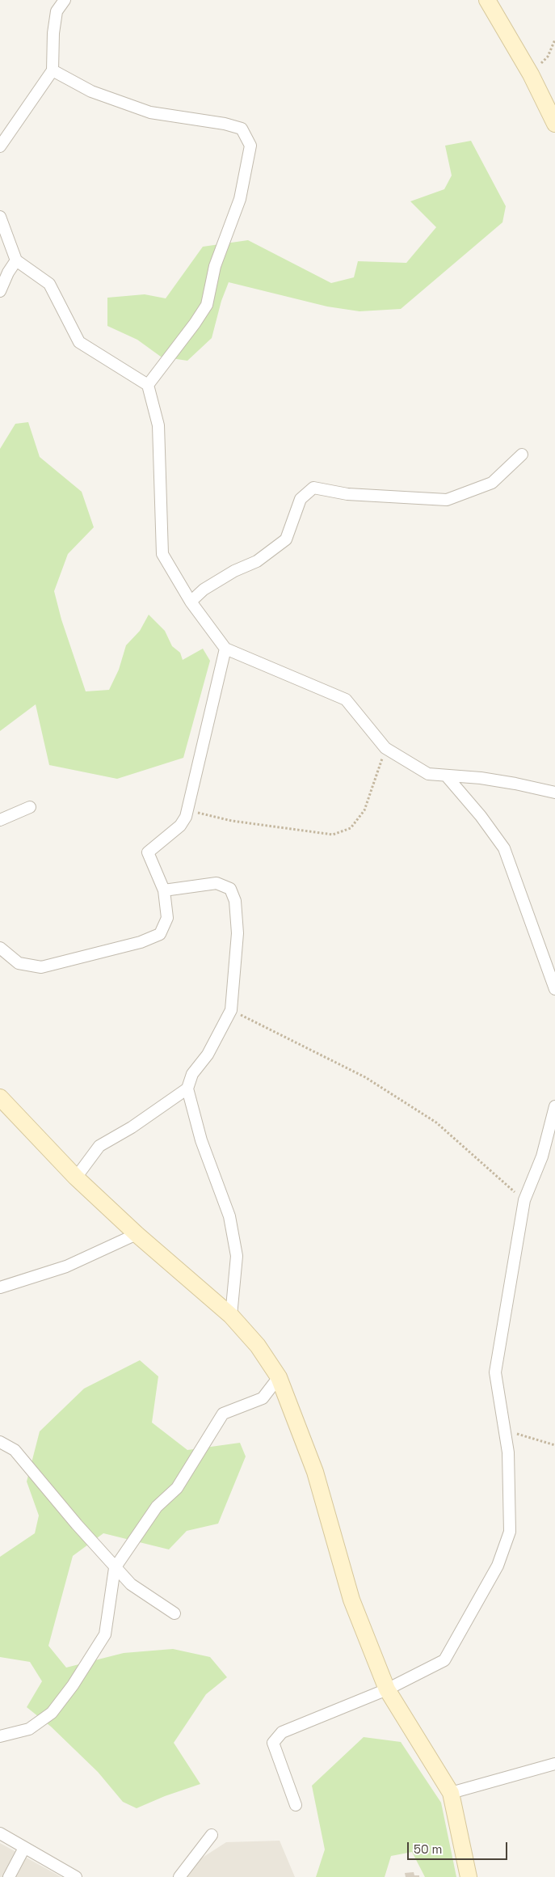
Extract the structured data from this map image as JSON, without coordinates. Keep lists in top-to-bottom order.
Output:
{
  "scale_bar": "50 m"
}
